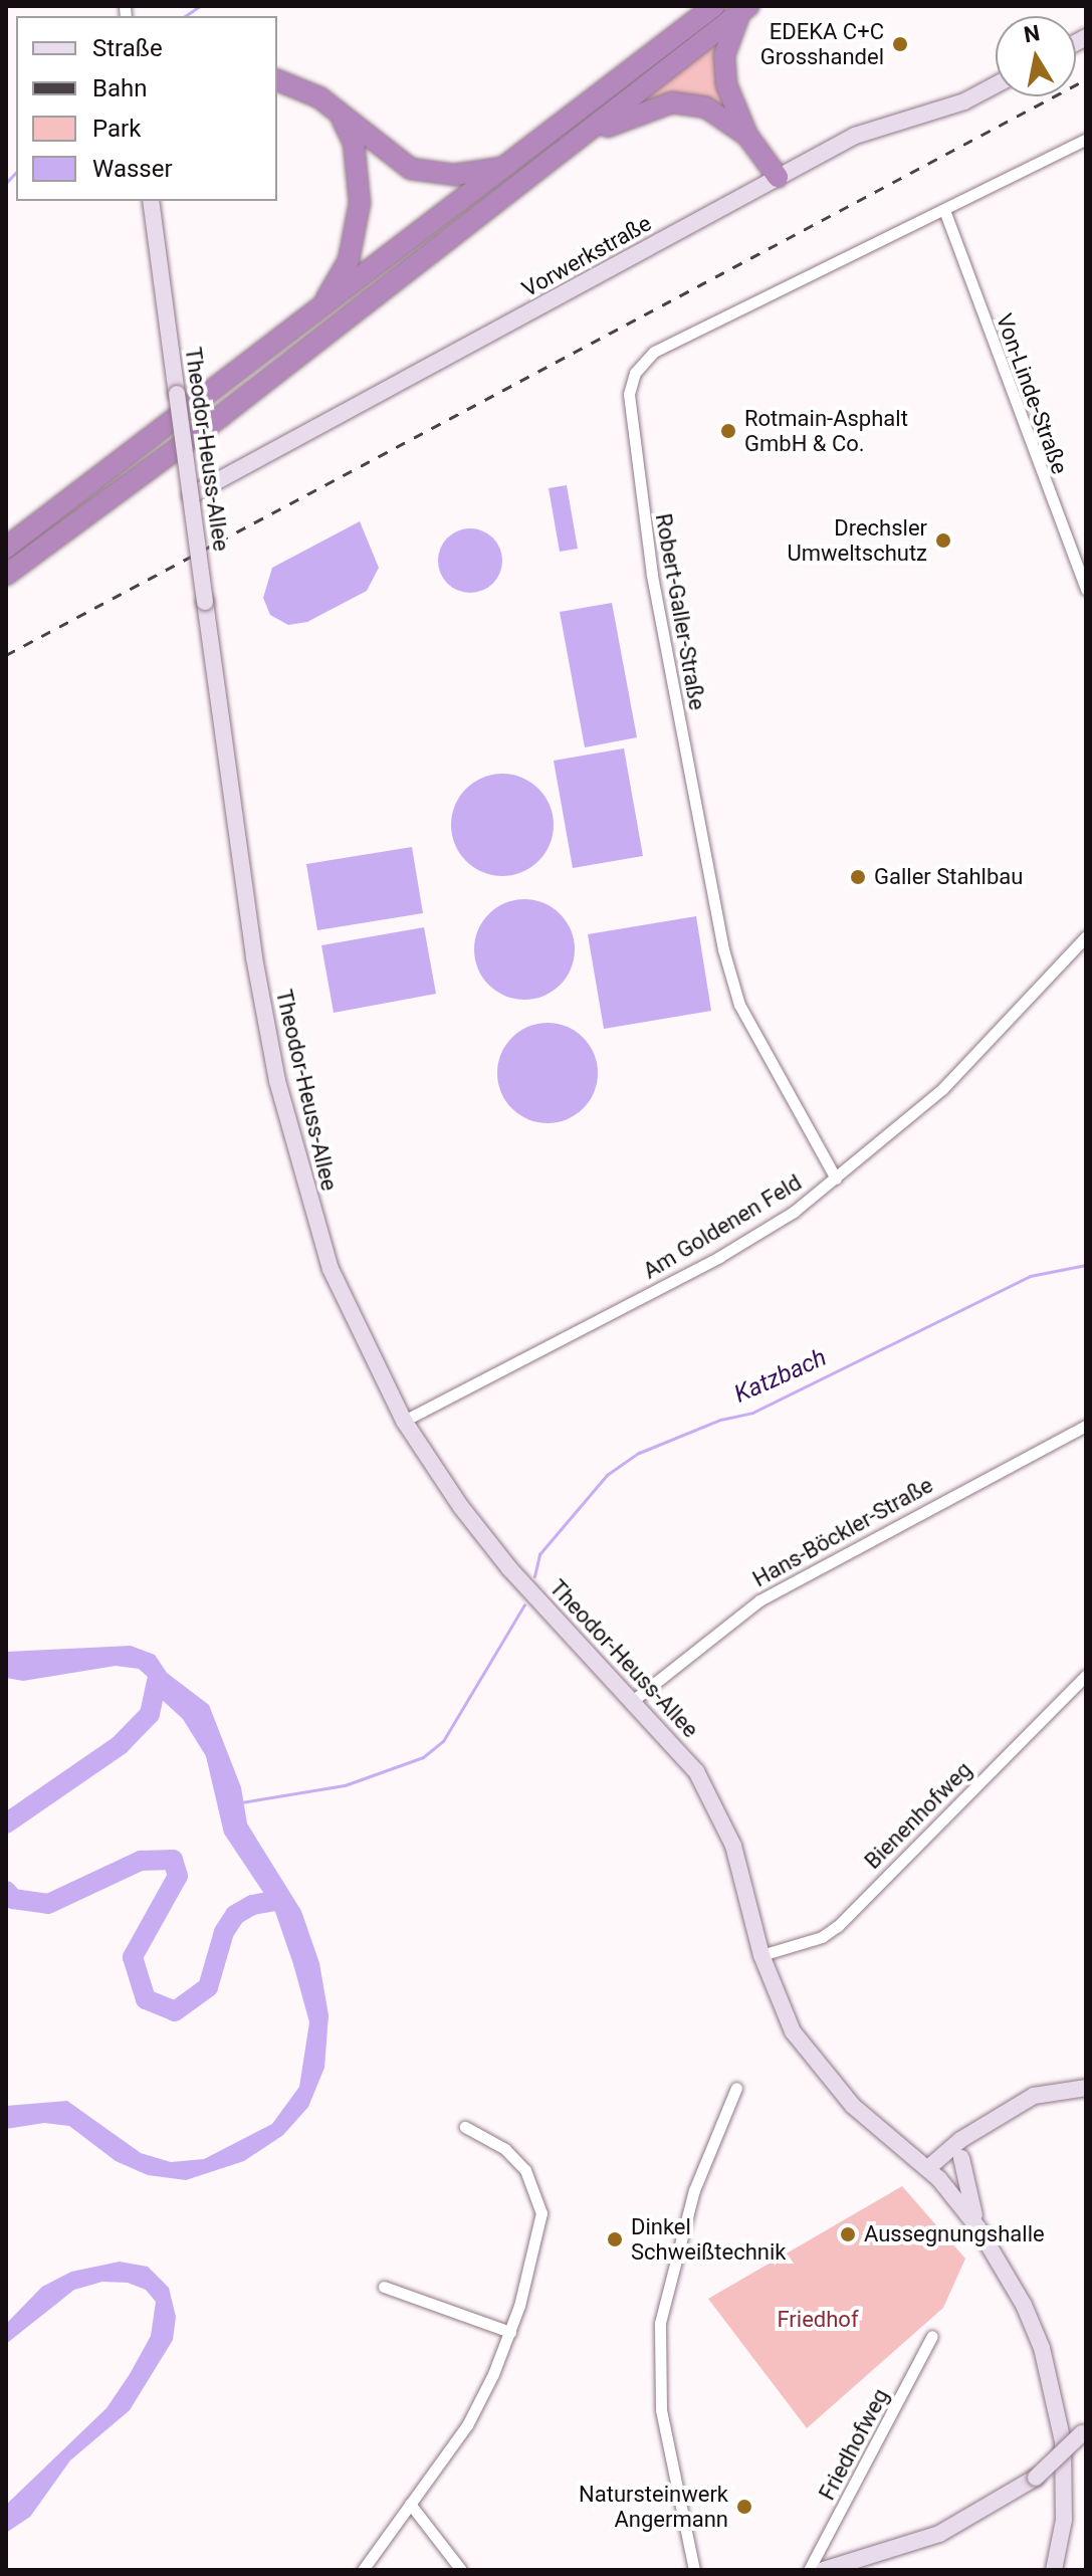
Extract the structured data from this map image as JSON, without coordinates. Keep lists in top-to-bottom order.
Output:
{
  "streets": {
    "main road": ["Vorwerkstraße", "Theodor-Heuss-Allee"],
    "street": [
      "Von-Linde-Straße",
      "Robert-Galler-Straße",
      "Am Goldenen Feld",
      "Hans-Böckler-Straße",
      "Bienenhofweg",
      "Friedhofweg"
    ]
  },
  "crossings": [
    ["Vorwerkstraße", "Theodor-Heuss-Allee"],
    ["Von-Linde-Straße", "Robert-Galler-Straße"],
    ["Theodor-Heuss-Allee", "Am Goldenen Feld"],
    ["Theodor-Heuss-Allee", "Hans-Böckler-Straße"],
    ["Theodor-Heuss-Allee", "Bienenhofweg"],
    ["Robert-Galler-Straße", "Am Goldenen Feld"]
  ],
  "water": ["Katzbach"],
  "parks": ["Friedhof"],
  "places": [
    "EDEKA C+C Grosshandel",
    "Rotmain-Asphalt GmbH & Co.",
    "Drechsler Umweltschutz",
    "Galler Stahlbau",
    "Aussegnungshalle",
    "Dinkel Schweißtechnik",
    "Natursteinwerk Angermann"
  ],
  "legend": [
    "Straße",
    "Bahn",
    "Park",
    "Wasser"
  ],
  "north": "top"
}
